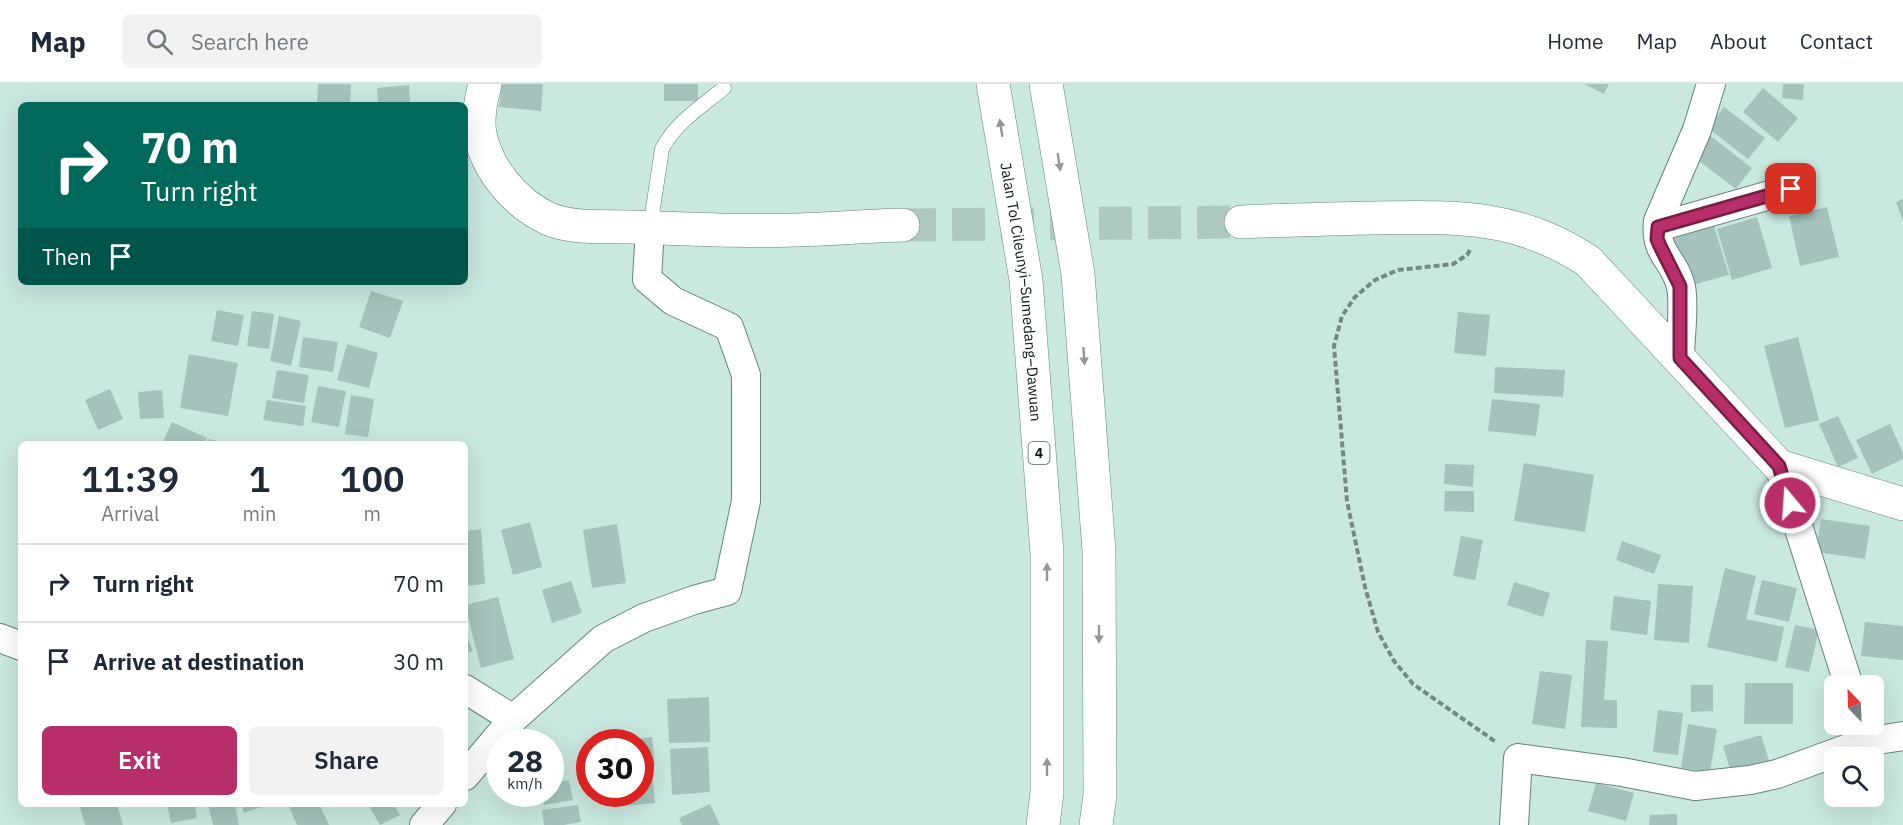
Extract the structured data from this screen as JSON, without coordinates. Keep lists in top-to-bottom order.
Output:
{
  "streets": {
    "main road": ["Jalan Tol Cileunyi–Sumedang–Dawuan", "4"]
  },
  "north": "top left",
  "page": {
    "header": "Map",
    "search": "Search here",
    "nav": [
      "Home",
      "Map",
      "About",
      "Contact"
    ],
    "turn": ["70 m", "Turn right"],
    "then": "Then",
    "eta": [
      "11:39",
      "Arrival",
      "1",
      "min",
      "100",
      "m"
    ],
    "list": [
      {
        "name": "Turn right",
        "value": "70 m"
      },
      {
        "name": "Arrive at destination",
        "value": "30 m"
      }
    ],
    "buttons": ["Exit", "Share"],
    "speed": "28 km/h",
    "limit": "30"
  }
}
